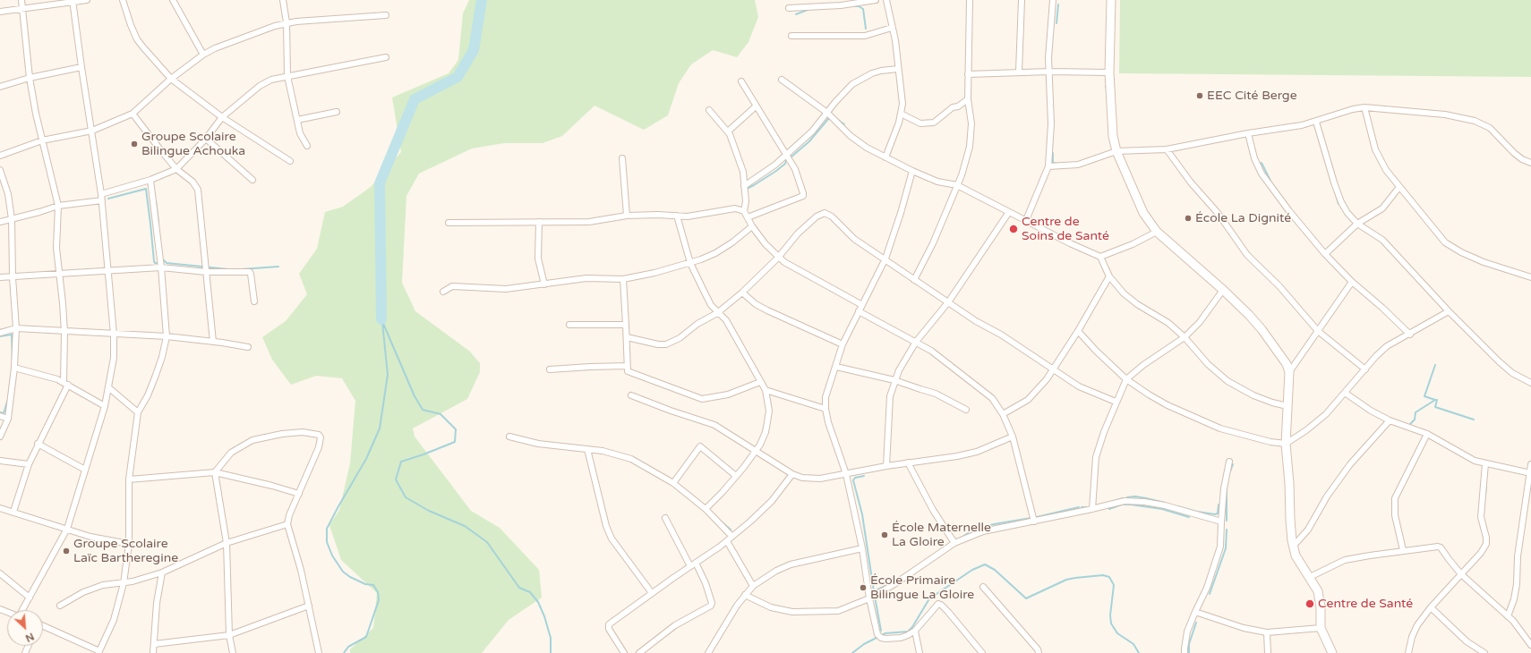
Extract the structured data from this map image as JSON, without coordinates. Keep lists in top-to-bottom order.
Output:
{
  "places": [
    "EEC Cité Berge",
    "Groupe Scolaire Bilingue Achouka",
    "École La Dignité",
    "Centre de Soins de Santé",
    "École Maternelle La Gloire",
    "Groupe Scolaire Laïc Bartheregine",
    "École Primaire Bilingue La Gloire",
    "Centre de Santé"
  ],
  "north": "bottom right"
}
